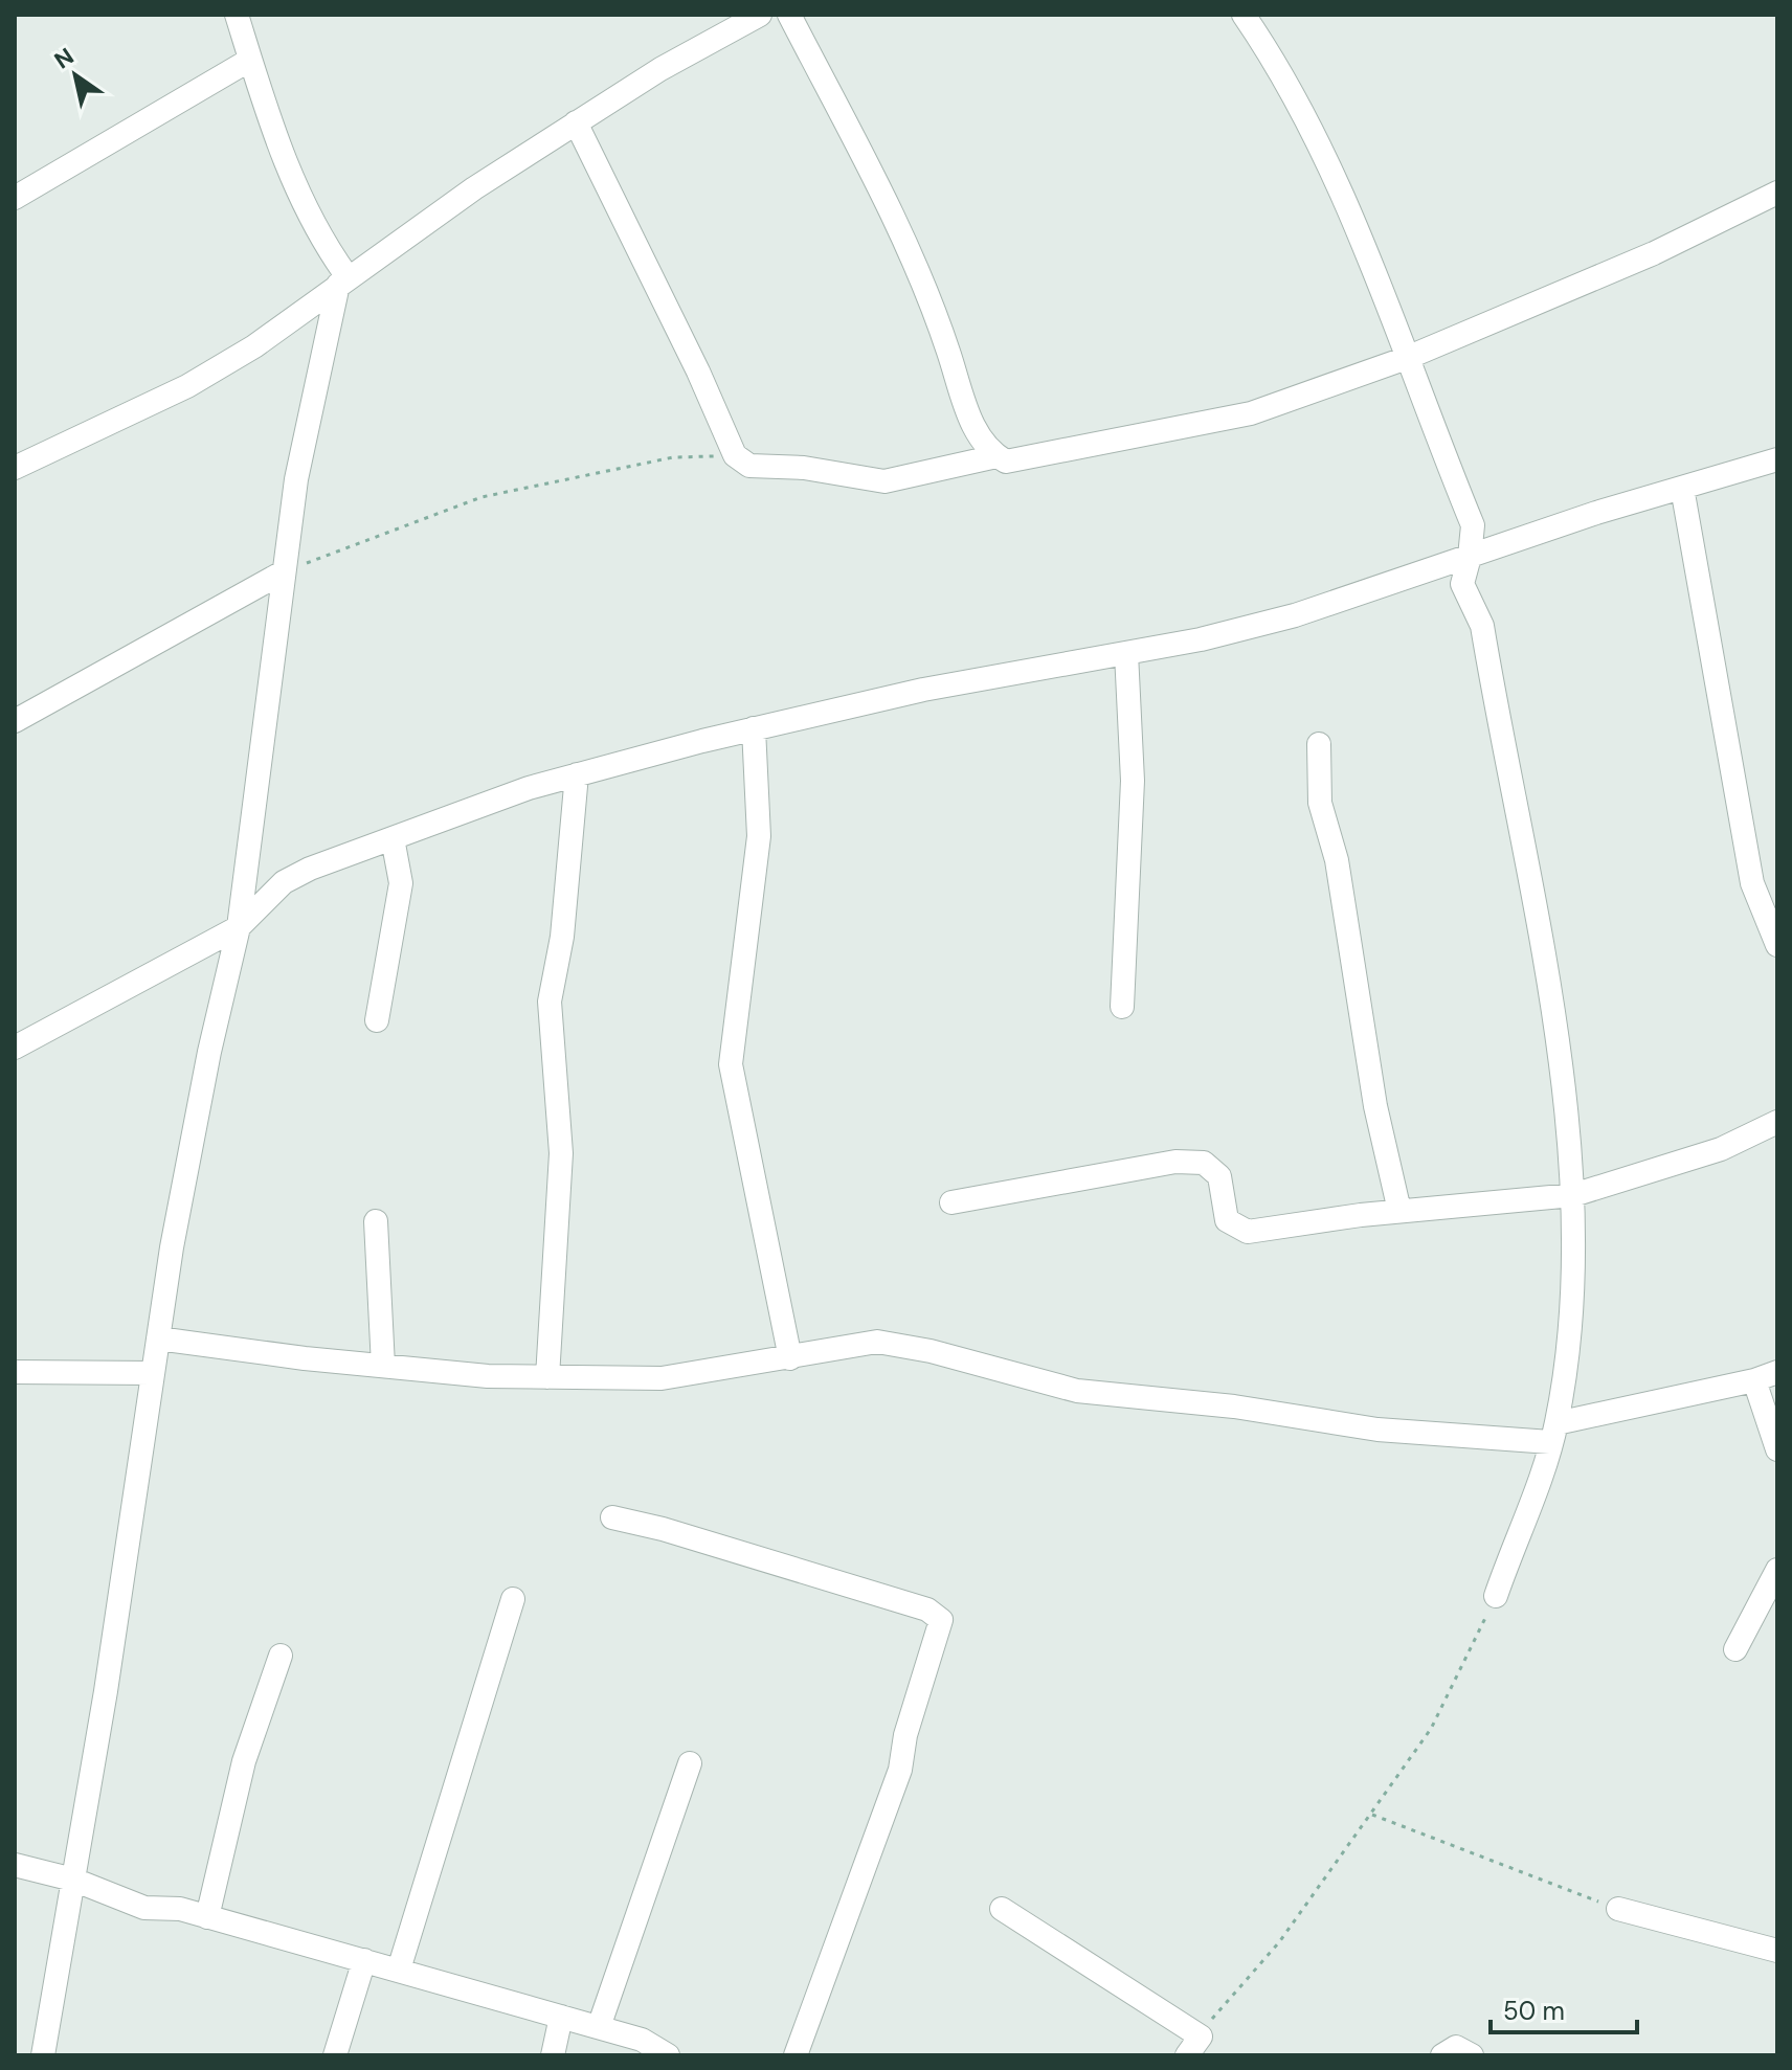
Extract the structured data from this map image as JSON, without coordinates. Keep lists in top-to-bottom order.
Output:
{
  "scale_bar": "50 m",
  "north": "top left"
}
